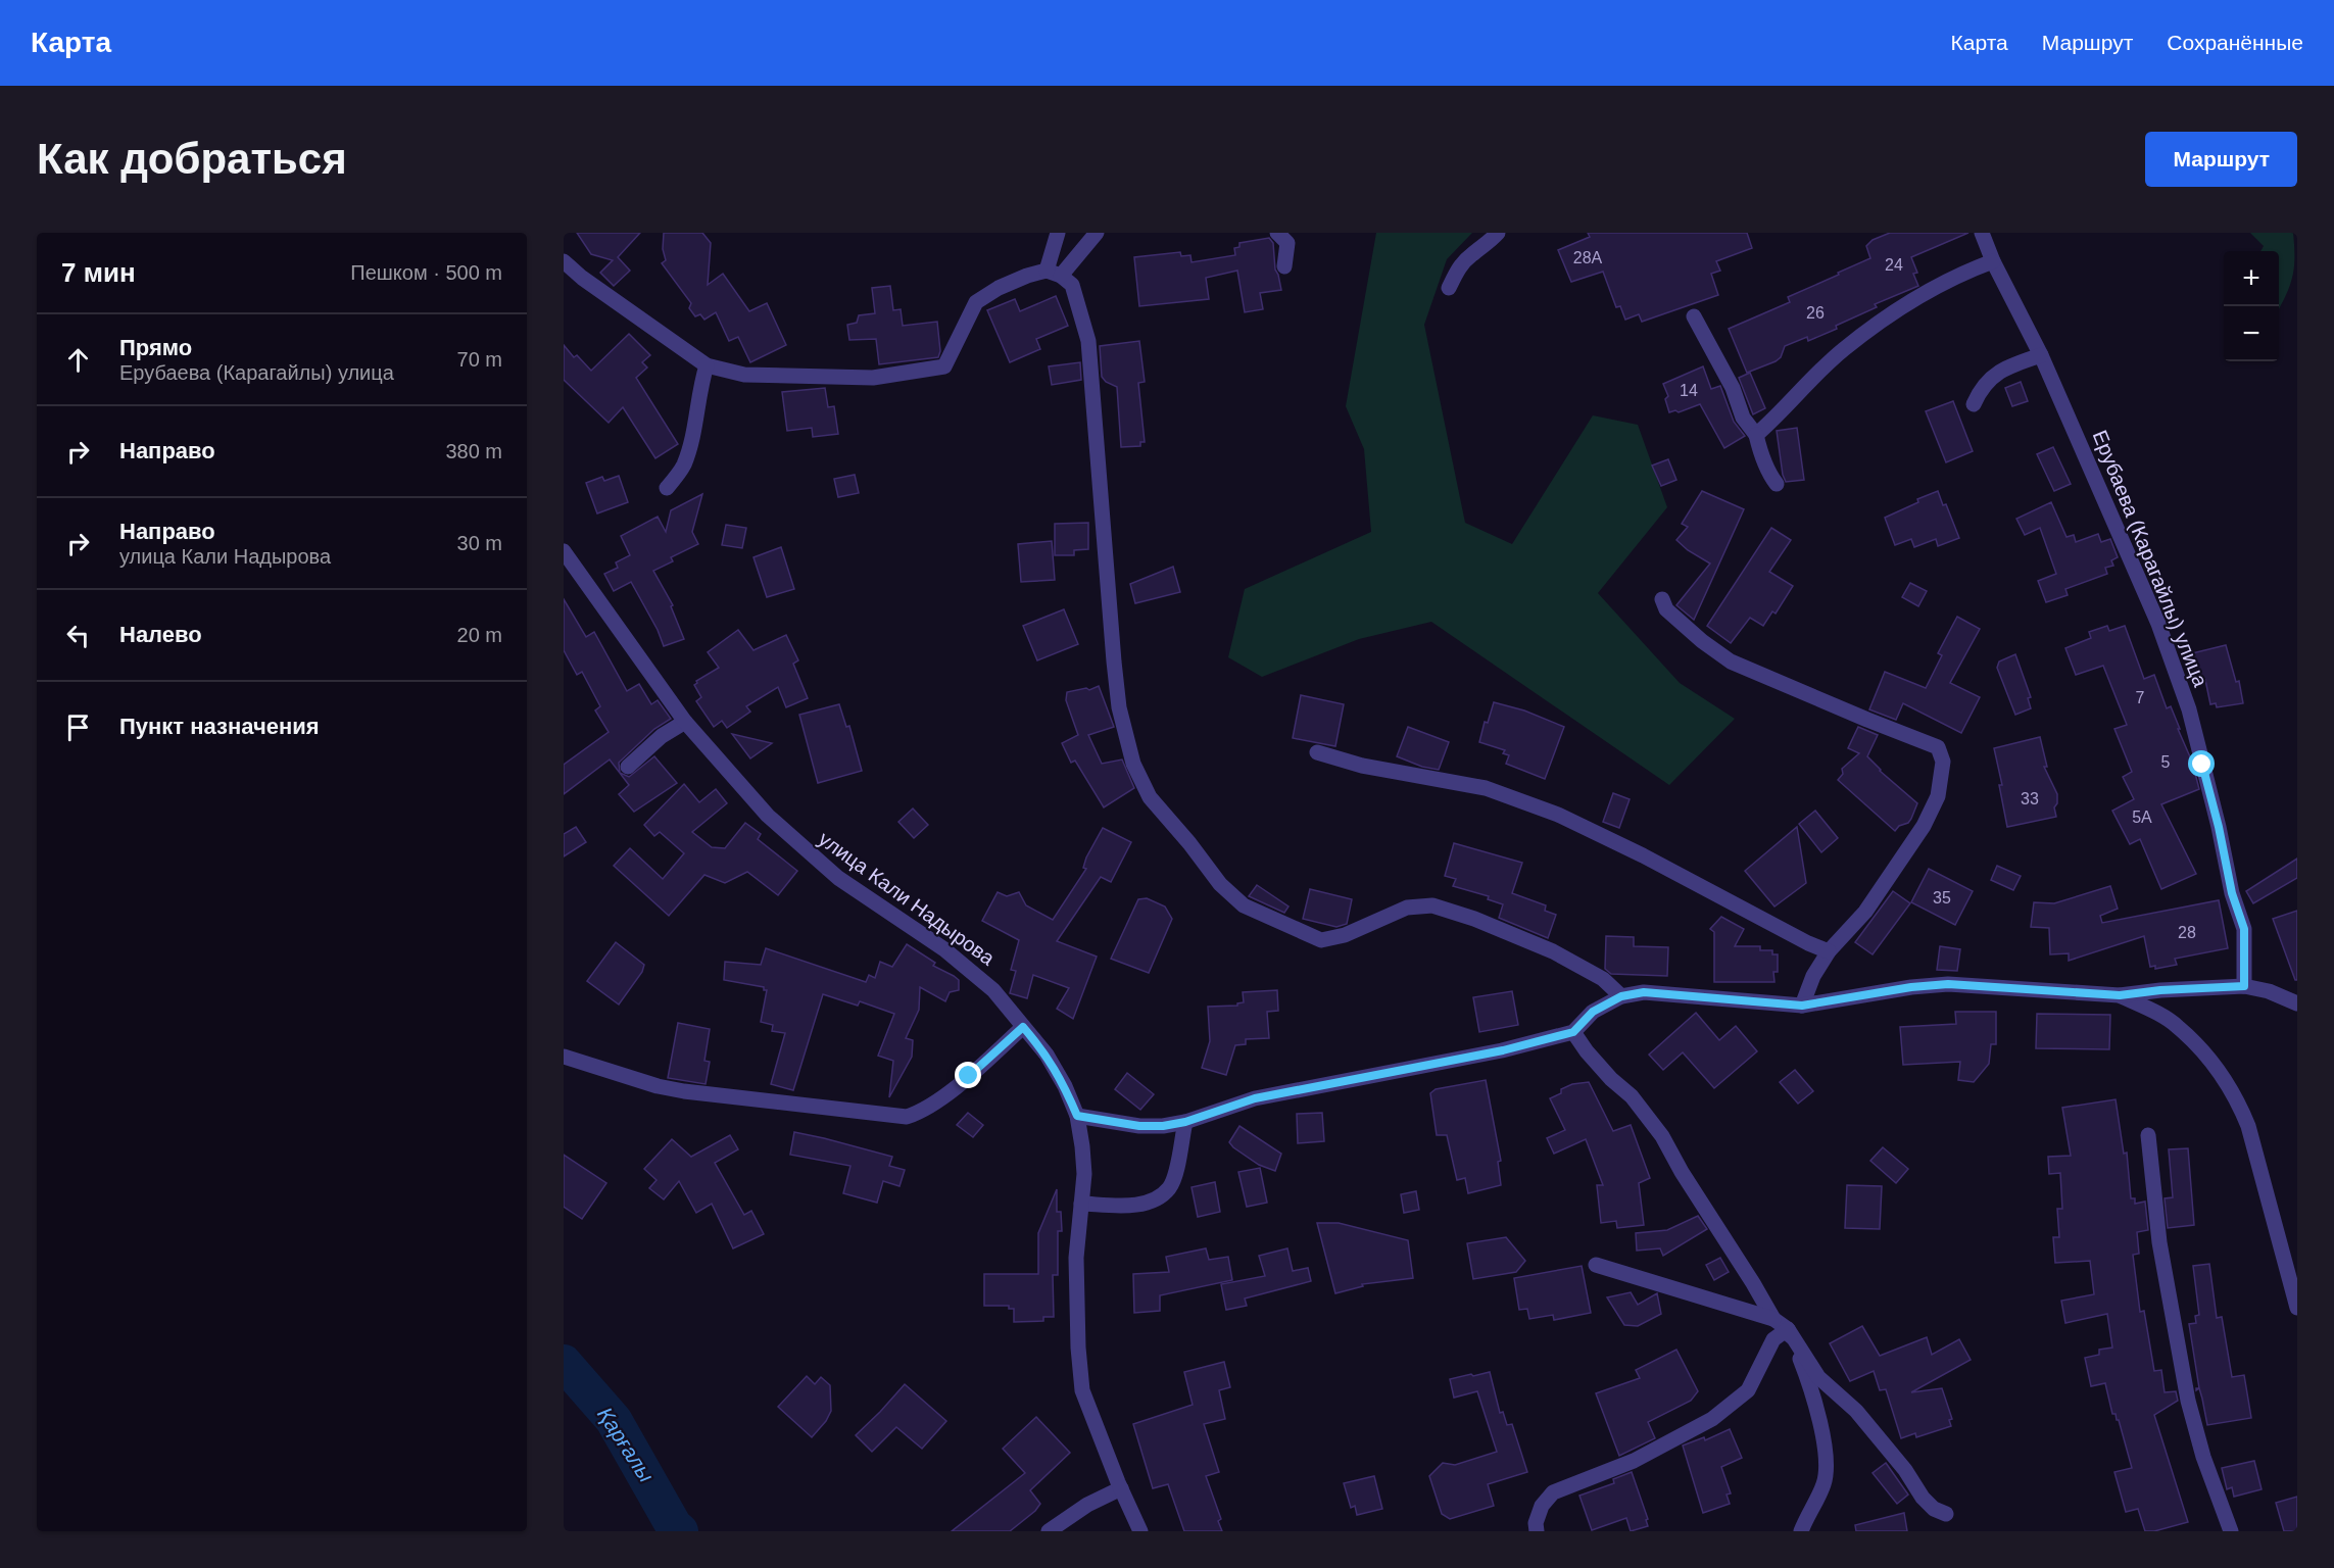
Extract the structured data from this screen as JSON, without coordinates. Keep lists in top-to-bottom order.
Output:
{
  "streets": {
    "street": ["Ерубаева (Карагайлы) улица", "улица Кали Надырова"]
  },
  "water": ["Қарғалы"],
  "house_numbers": [
    "28А",
    "24",
    "26",
    "14",
    "7",
    "5",
    "33",
    "5А",
    "35",
    "28"
  ],
  "page": {
    "header": "Карта",
    "nav": ["Карта", "Маршрут", "Сохранённые"],
    "buttons": "Маршрут",
    "title": "Как добраться",
    "heading": ["7 мин", "Пешком · 500 m"],
    "map_buttons": ["+", "−"],
    "list": [
      ["Прямо", "Ерубаева (Карагайлы) улица", "70 m"],
      ["Направо", "380 m"],
      ["Направо", "улица Кали Надырова", "30 m"],
      ["Налево", "20 m"],
      "Пункт назначения"
    ]
  }
}
